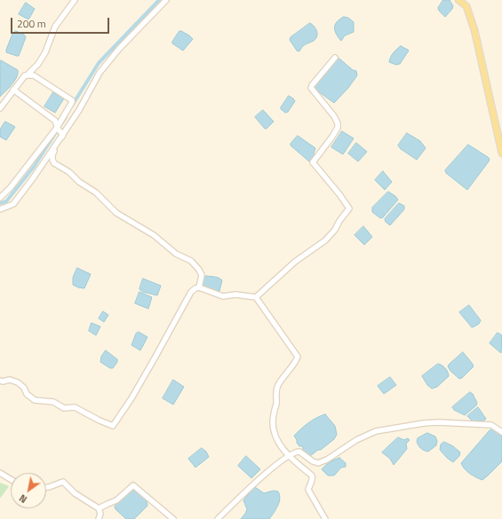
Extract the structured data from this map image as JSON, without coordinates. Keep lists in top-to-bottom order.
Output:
{
  "scale_bar": "200 m",
  "north": "bottom left"
}
